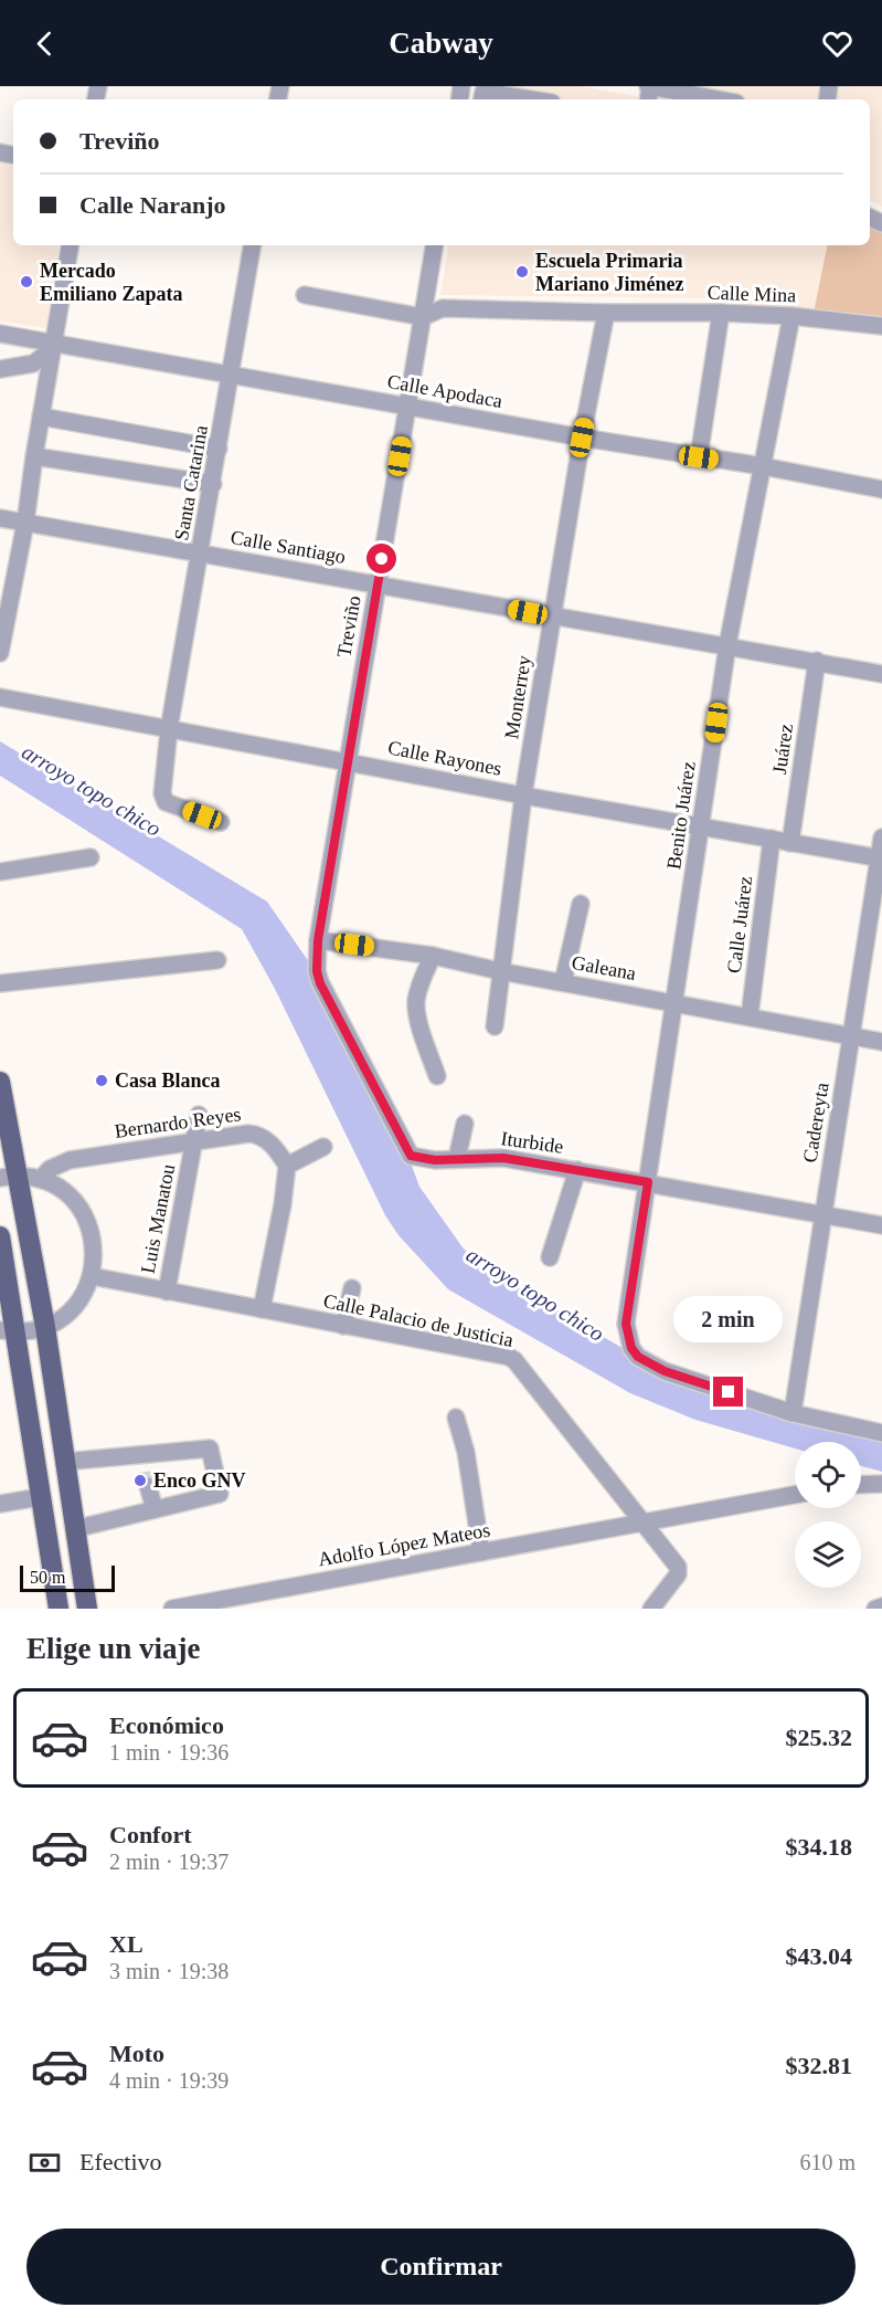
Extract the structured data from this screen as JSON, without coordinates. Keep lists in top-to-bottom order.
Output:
{
  "streets": {
    "street": [
      "Calle Mina",
      "Calle Apodaca",
      "Santa Catarina",
      "Calle Santiago",
      "Treviño",
      "Monterrey",
      "Juárez",
      "Calle Rayones",
      "Benito Juárez",
      "Calle Juárez",
      "Galeana",
      "Bernardo Reyes",
      "Cadereyta",
      "Iturbide",
      "Luis Manatou",
      "Calle Palacio de Justicia",
      "Adolfo López Mateos"
    ]
  },
  "crossings": [
    ["Calle Mina", "Treviño"],
    ["Calle Mina", "Monterrey"],
    ["Calle Mina", "Benito Juárez"],
    ["Calle Apodaca", "Santa Catarina"],
    ["Calle Apodaca", "Treviño"],
    ["Calle Apodaca", "Monterrey"],
    ["Calle Apodaca", "Benito Juárez"],
    ["Santa Catarina", "Calle Santiago"],
    ["Santa Catarina", "Calle Rayones"],
    ["Calle Santiago", "Treviño"],
    ["Calle Santiago", "Monterrey"],
    ["Calle Santiago", "Juárez"],
    ["Calle Santiago", "Benito Juárez"],
    ["Treviño", "Calle Rayones"],
    ["Treviño", "Galeana"],
    ["Treviño", "Iturbide"],
    ["Monterrey", "Calle Rayones"],
    ["Monterrey", "Galeana"],
    ["Juárez", "Calle Rayones"],
    ["Calle Rayones", "Benito Juárez"],
    ["Calle Rayones", "Calle Juárez"],
    ["Calle Rayones", "Cadereyta"],
    ["Benito Juárez", "Galeana"],
    ["Benito Juárez", "Cadereyta"],
    ["Benito Juárez", "Iturbide"],
    ["Calle Juárez", "Galeana"],
    ["Galeana", "Cadereyta"],
    ["Galeana", "Iturbide"],
    ["Bernardo Reyes", "Luis Manatou"],
    ["Cadereyta", "Iturbide"],
    ["Luis Manatou", "Calle Palacio de Justicia"],
    ["Calle Palacio de Justicia", "Adolfo López Mateos"]
  ],
  "water": ["arroyo topo chico"],
  "places": [
    "Escuela Primaria Mariano Jiménez",
    "Mercado Emiliano Zapata",
    "Casa Blanca",
    "Enco GNV"
  ],
  "scale_bar": "50 m",
  "page": {
    "header": "Cabway",
    "banner": ["Treviño", "Calle Naranjo"],
    "bubble": "2 min",
    "scale": "50 m",
    "heading": "Elige un viaje",
    "list": [
      {
        "name": "Económico",
        "note": "1 min · 19:36",
        "value": "$25.32"
      },
      {
        "name": "Confort",
        "note": "2 min · 19:37",
        "value": "$34.18"
      },
      {
        "name": "XL",
        "note": "3 min · 19:38",
        "value": "$43.04"
      },
      {
        "name": "Moto",
        "note": "4 min · 19:39",
        "value": "$32.81"
      }
    ],
    "pay": ["Efectivo", "610 m"],
    "buttons": "Confirmar"
  }
}
